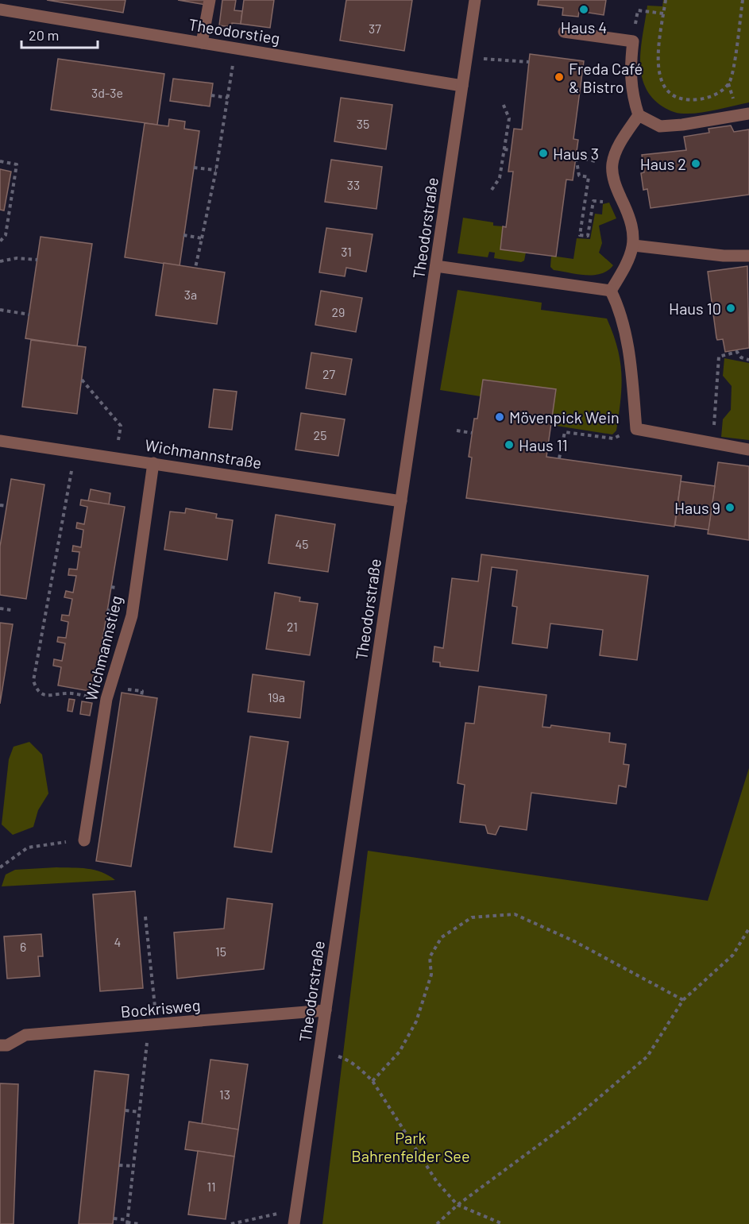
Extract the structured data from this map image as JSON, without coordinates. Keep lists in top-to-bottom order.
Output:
{
  "streets": {
    "street": [
      "Theodorstieg",
      "Theodorstraße",
      "Wichmannstraße",
      "Wichmannstieg",
      "Bockrisweg"
    ]
  },
  "crossings": [
    ["Theodorstieg", "Theodorstraße"],
    ["Theodorstraße", "Wichmannstraße"],
    ["Theodorstraße", "Bockrisweg"],
    ["Wichmannstraße", "Wichmannstieg"]
  ],
  "parks": ["Park Bahrenfelder See"],
  "places": [
    "Haus 4",
    "Freda Café & Bistro",
    "Haus 3",
    "Haus 2",
    "Haus 10",
    "Mövenpick Wein",
    "Haus 11",
    "Haus 9"
  ],
  "house_numbers": [
    "37",
    "3d-3e",
    "35",
    "33",
    "31",
    "3a",
    "29",
    "27",
    "25",
    "45",
    "21",
    "19a",
    "4",
    "6",
    "15",
    "13",
    "11"
  ],
  "scale_bar": "20 m"
}
